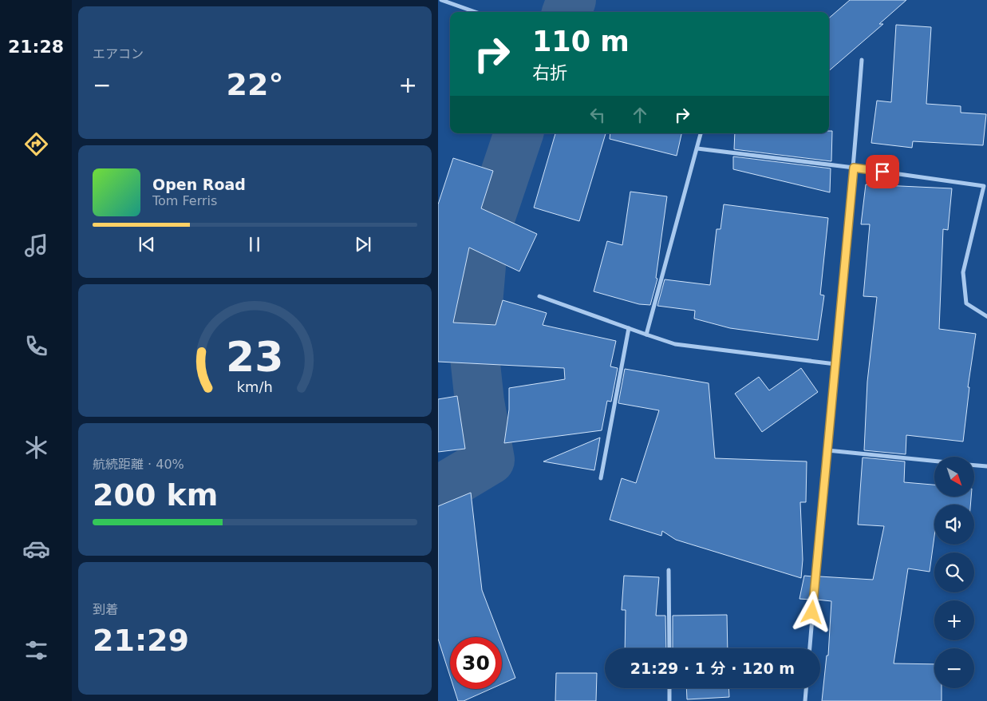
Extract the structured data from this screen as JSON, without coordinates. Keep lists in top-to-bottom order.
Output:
{
  "north": "bottom right",
  "page": {
    "tabs": "21:28",
    "tile": [
      "エアコン",
      ["航続距離 · 40%", "200 km"],
      ["到着", "21:29"]
    ],
    "turn": ["110 m", "右折"],
    "heat": ["−", "22°", "+"],
    "song": ["Open Road", "Tom Ferris"],
    "map_buttons": ["+", "−"],
    "limit": "30",
    "trip": "21:29 · 1 分 · 120 m",
    "gauge": ["23", "km/h"]
  }
}
